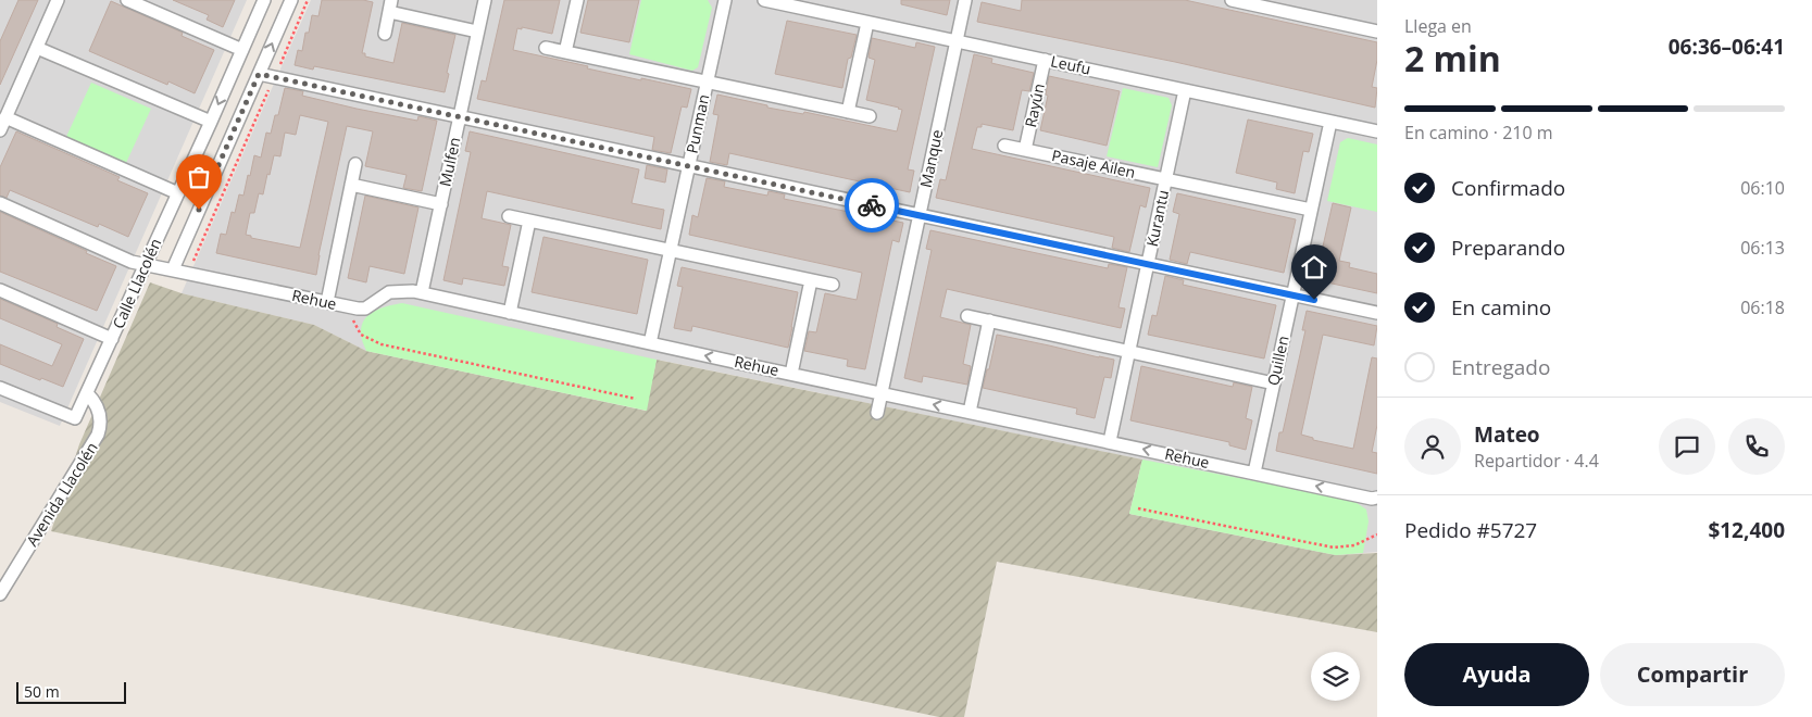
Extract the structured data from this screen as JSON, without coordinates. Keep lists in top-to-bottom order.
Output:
{
  "streets": {
    "street": [
      "Leufu",
      "Rayún",
      "Punman",
      "Manque",
      "Mulfen",
      "Pasaje Ailen",
      "Kurantu",
      "Calle Llacolén",
      "Rehue",
      "Quillen",
      "Avenida Llacolén"
    ]
  },
  "crossings": [
    ["Leufu", "Rayún"],
    ["Leufu", "Manque"],
    ["Leufu", "Kurantu"],
    ["Leufu", "Quillen"],
    ["Rayún", "Pasaje Ailen"],
    ["Punman", "Rehue"],
    ["Manque", "Rehue"],
    ["Mulfen", "Rehue"],
    ["Pasaje Ailen", "Kurantu"],
    ["Pasaje Ailen", "Quillen"],
    ["Kurantu", "Rehue"],
    ["Calle Llacolén", "Rehue"],
    ["Calle Llacolén", "Avenida Llacolén"],
    ["Rehue", "Quillen"]
  ],
  "scale_bar": "50 m",
  "page": {
    "heading": ["2 min", "Llega en", "06:36–06:41"],
    "panel": [
      "Mateo",
      "Repartidor · 4.4",
      "Pedido #5727",
      "$12,400"
    ],
    "bar": "En camino · 210 m",
    "list": [
      ["Confirmado", "06:10"],
      ["Preparando", "06:13"],
      ["En camino", "06:18"],
      "Entregado"
    ],
    "buttons": ["Ayuda", "Compartir"],
    "scale": "50 m"
  }
}
